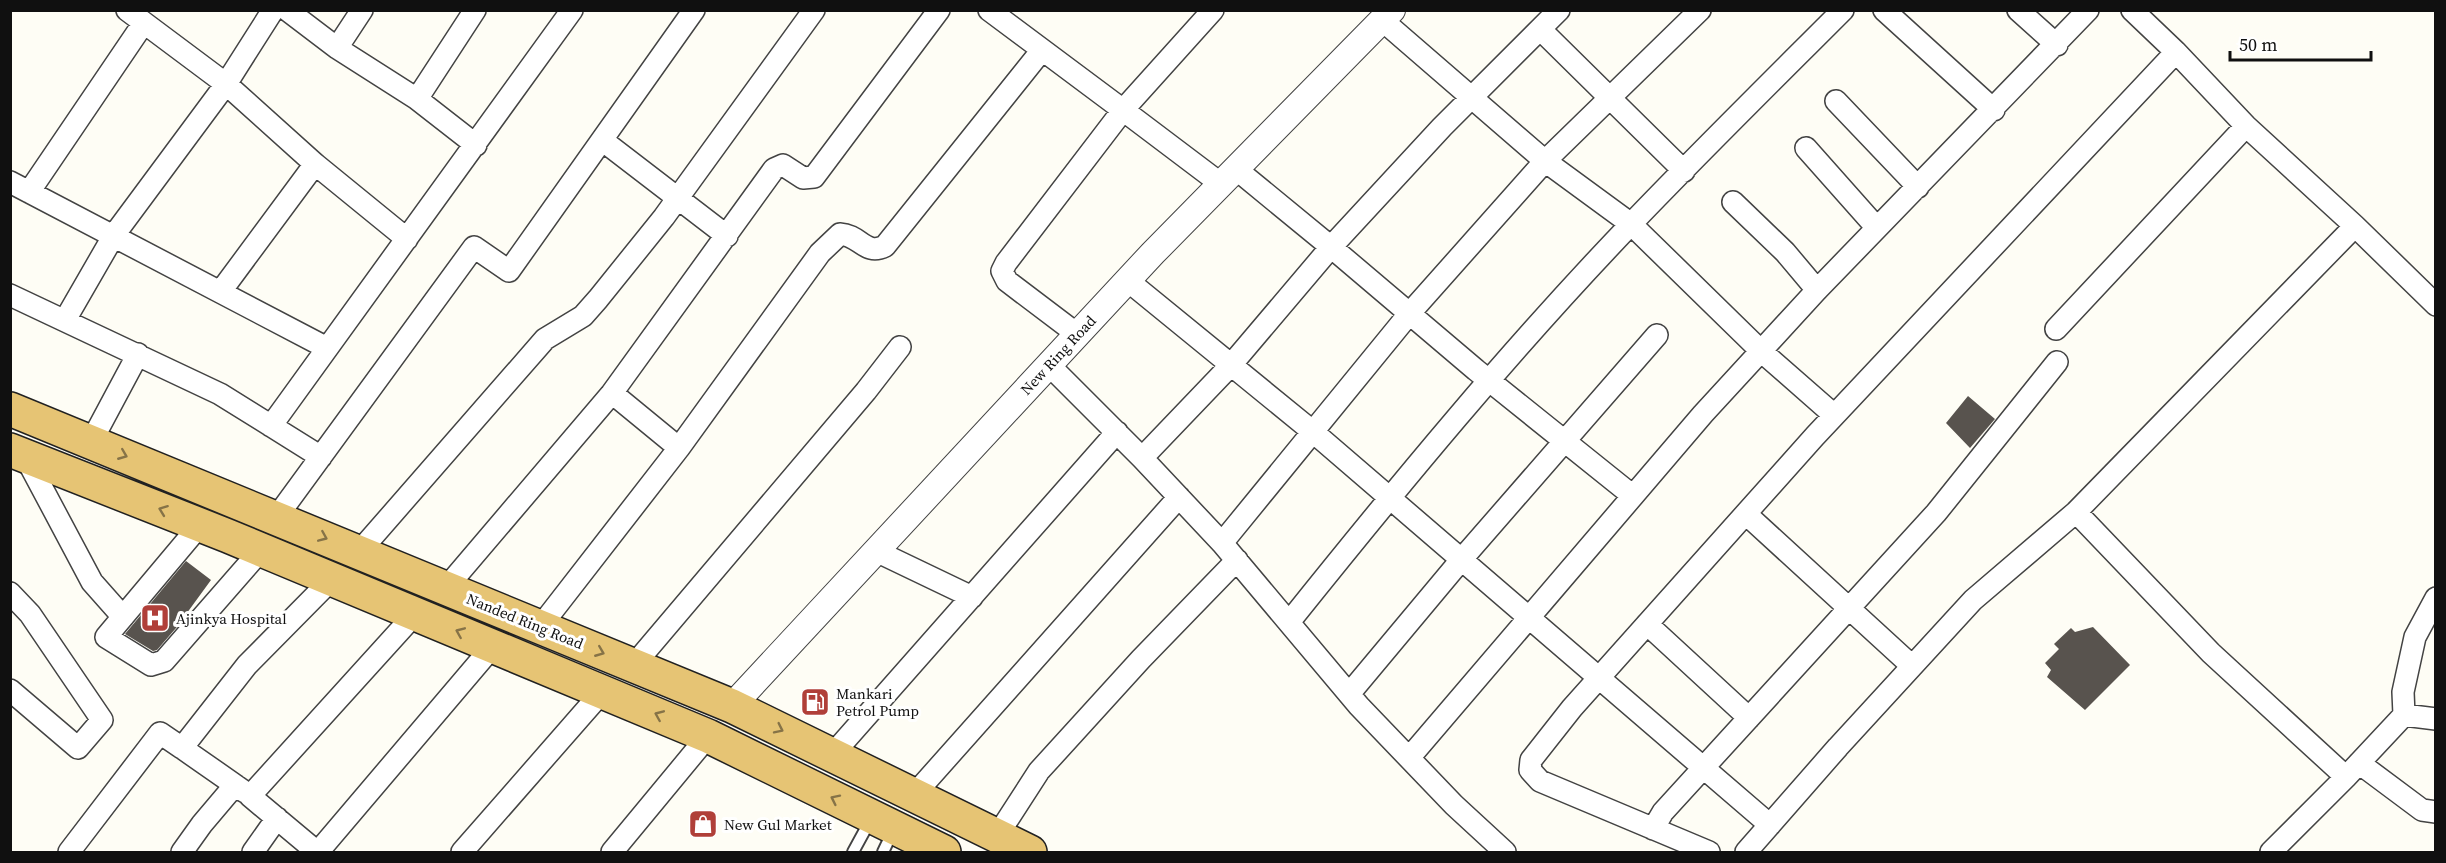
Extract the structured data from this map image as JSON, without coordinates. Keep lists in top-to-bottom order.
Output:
{
  "streets": {
    "highway": ["Nanded Ring Road"],
    "street": ["New Ring Road"]
  },
  "crossings": [
    ["New Ring Road", "Nanded Ring Road"]
  ],
  "places": {
    "hospital": ["Ajinkya Hospital"],
    "fuel station": ["Mankari Petrol Pump"],
    "shop": ["New Gul Market"]
  },
  "scale_bar": "50 m"
}
